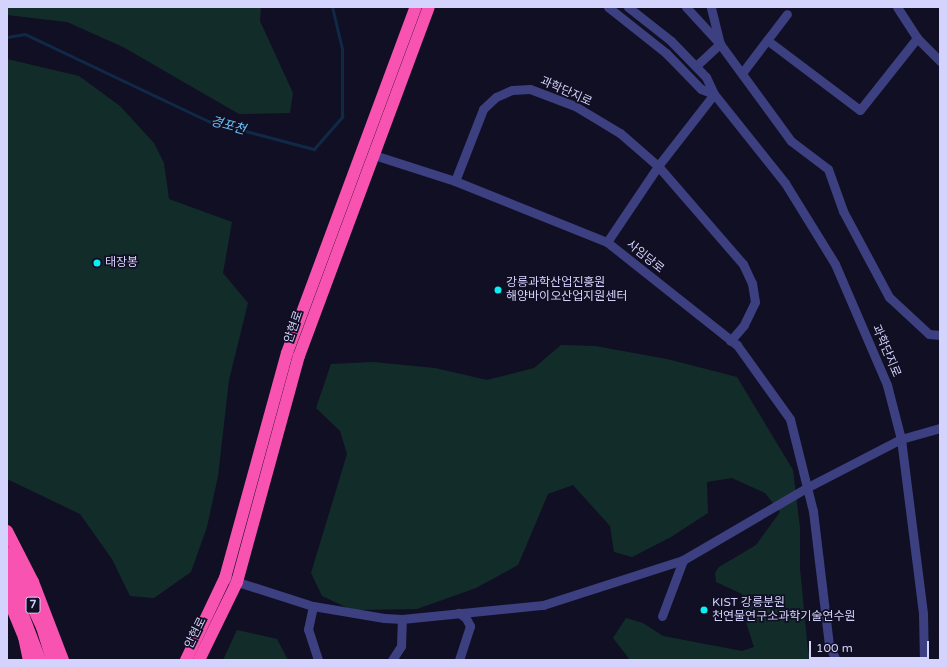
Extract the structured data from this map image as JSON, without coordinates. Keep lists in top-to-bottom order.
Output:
{
  "streets": {
    "highway": ["안현로", "7"],
    "street": ["과학단지로", "사임당로"]
  },
  "crossings": [
    ["과학단지로", "사임당로"],
    ["사임당로", "안현로"]
  ],
  "water": ["경포천"],
  "places": ["태장봉", "강릉과학산업진흥원 해양바이오산업지원센터", "KIST 강릉분원 천연물연구소과학기술연수원"],
  "scale_bar": "100 m"
}
